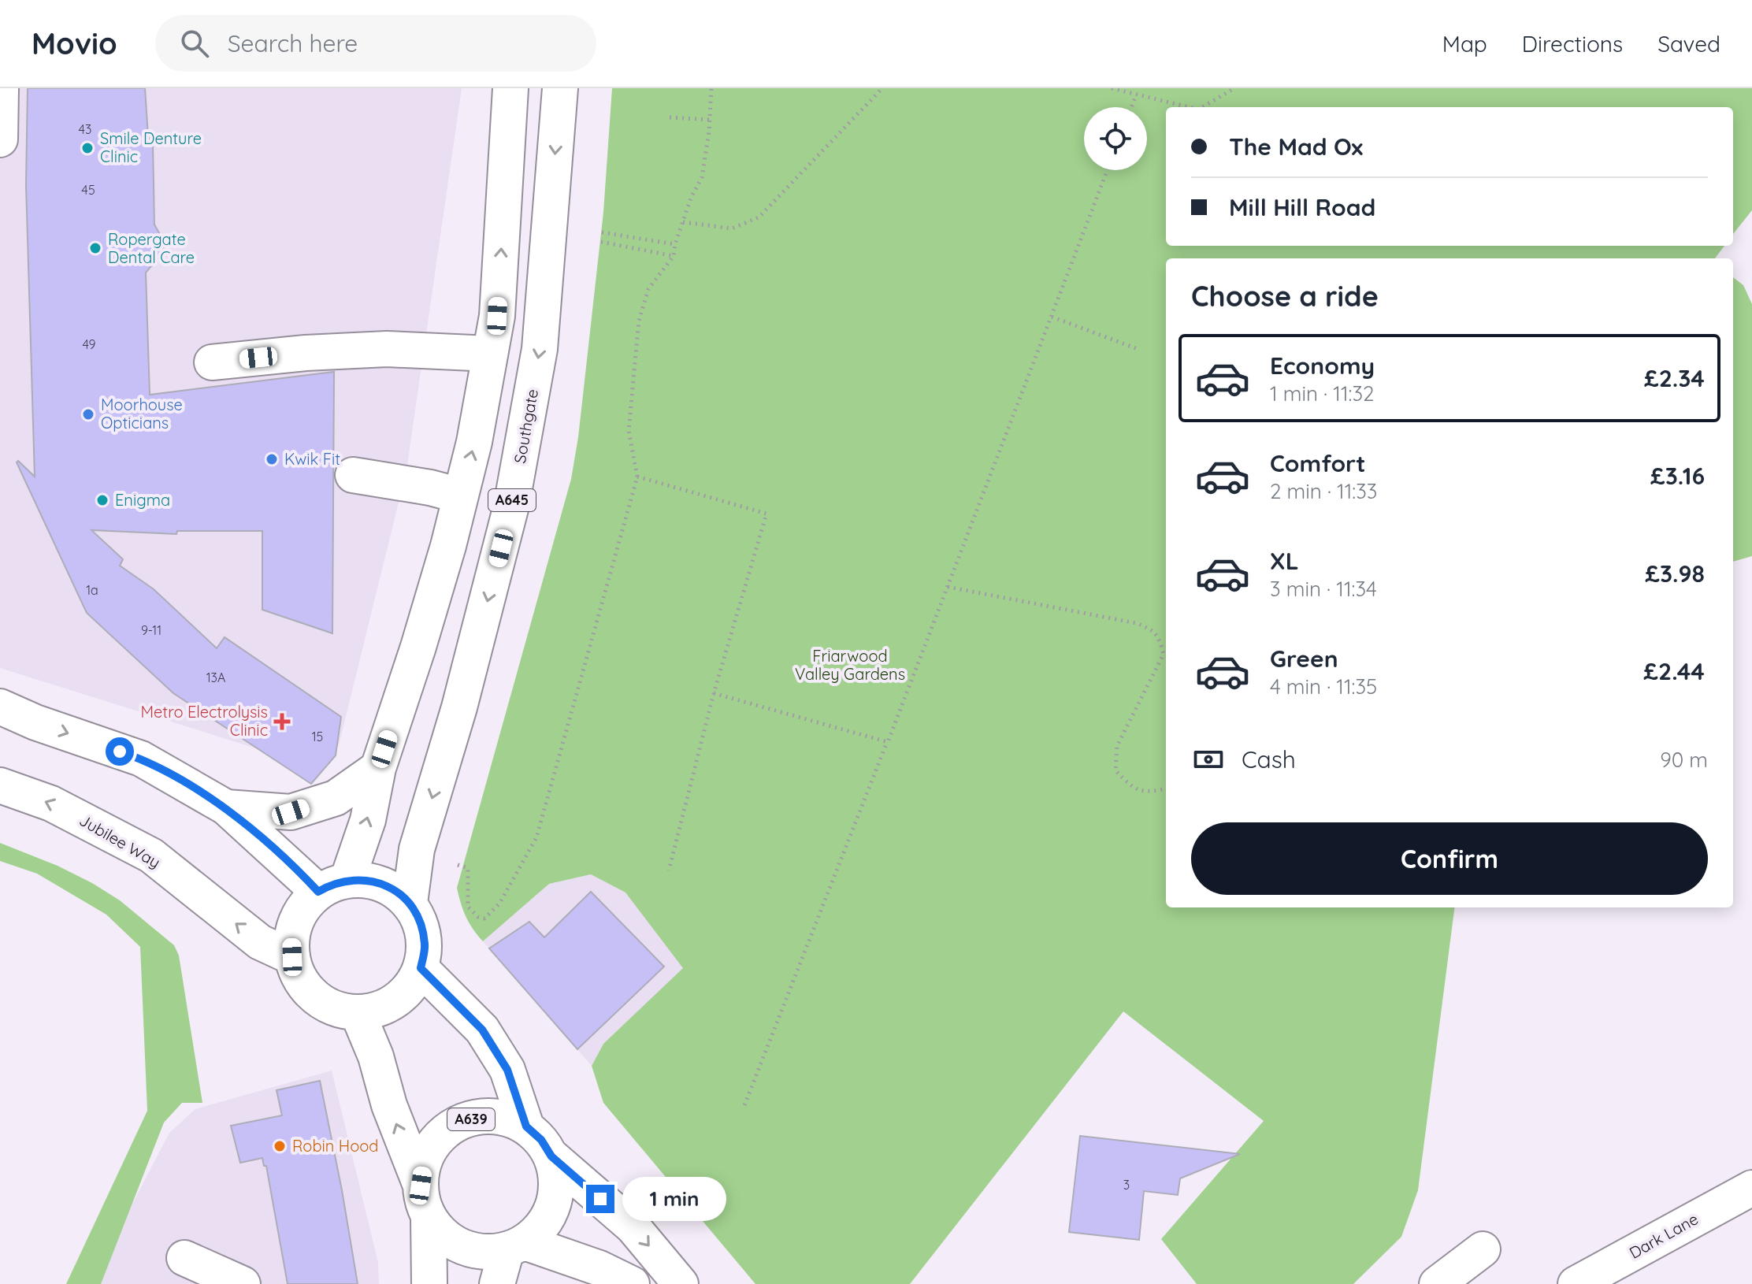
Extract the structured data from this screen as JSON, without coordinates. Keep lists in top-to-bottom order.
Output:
{
  "streets": {
    "main road": [
      "Southgate",
      "A645",
      "Jubilee Way",
      "A639",
      "Dark Lane"
    ]
  },
  "crossings": [
    ["Southgate", "Jubilee Way"],
    ["Southgate", "A639"],
    ["Jubilee Way", "A639"]
  ],
  "parks": ["Friarwood Valley Gardens"],
  "places": {
    "other": [
      "Smile Denture Clinic",
      "Ropergate Dental Care",
      "Moorhouse Opticians",
      "Kwik Fit",
      "Enigma",
      "Robin Hood"
    ],
    "health": ["Metro Electrolysis Clinic"]
  },
  "house_numbers": [
    "43",
    "45",
    "49",
    "1a",
    "9-11",
    "13A",
    "15",
    "3"
  ],
  "page": {
    "header": "Movio",
    "search": "Search here",
    "nav": ["Map", "Directions", "Saved"],
    "banner": ["The Mad Ox", "Mill Hill Road"],
    "heading": "Choose a ride",
    "list": [
      {
        "name": "Economy",
        "note": "1 min · 11:32",
        "value": "£2.34"
      },
      {
        "name": "Comfort",
        "note": "2 min · 11:33",
        "value": "£3.16"
      },
      {
        "name": "XL",
        "note": "3 min · 11:34",
        "value": "£3.98"
      },
      {
        "name": "Green",
        "note": "4 min · 11:35",
        "value": "£2.44"
      }
    ],
    "pay": ["Cash", "90 m"],
    "buttons": "Confirm",
    "bubble": "1 min"
  }
}
